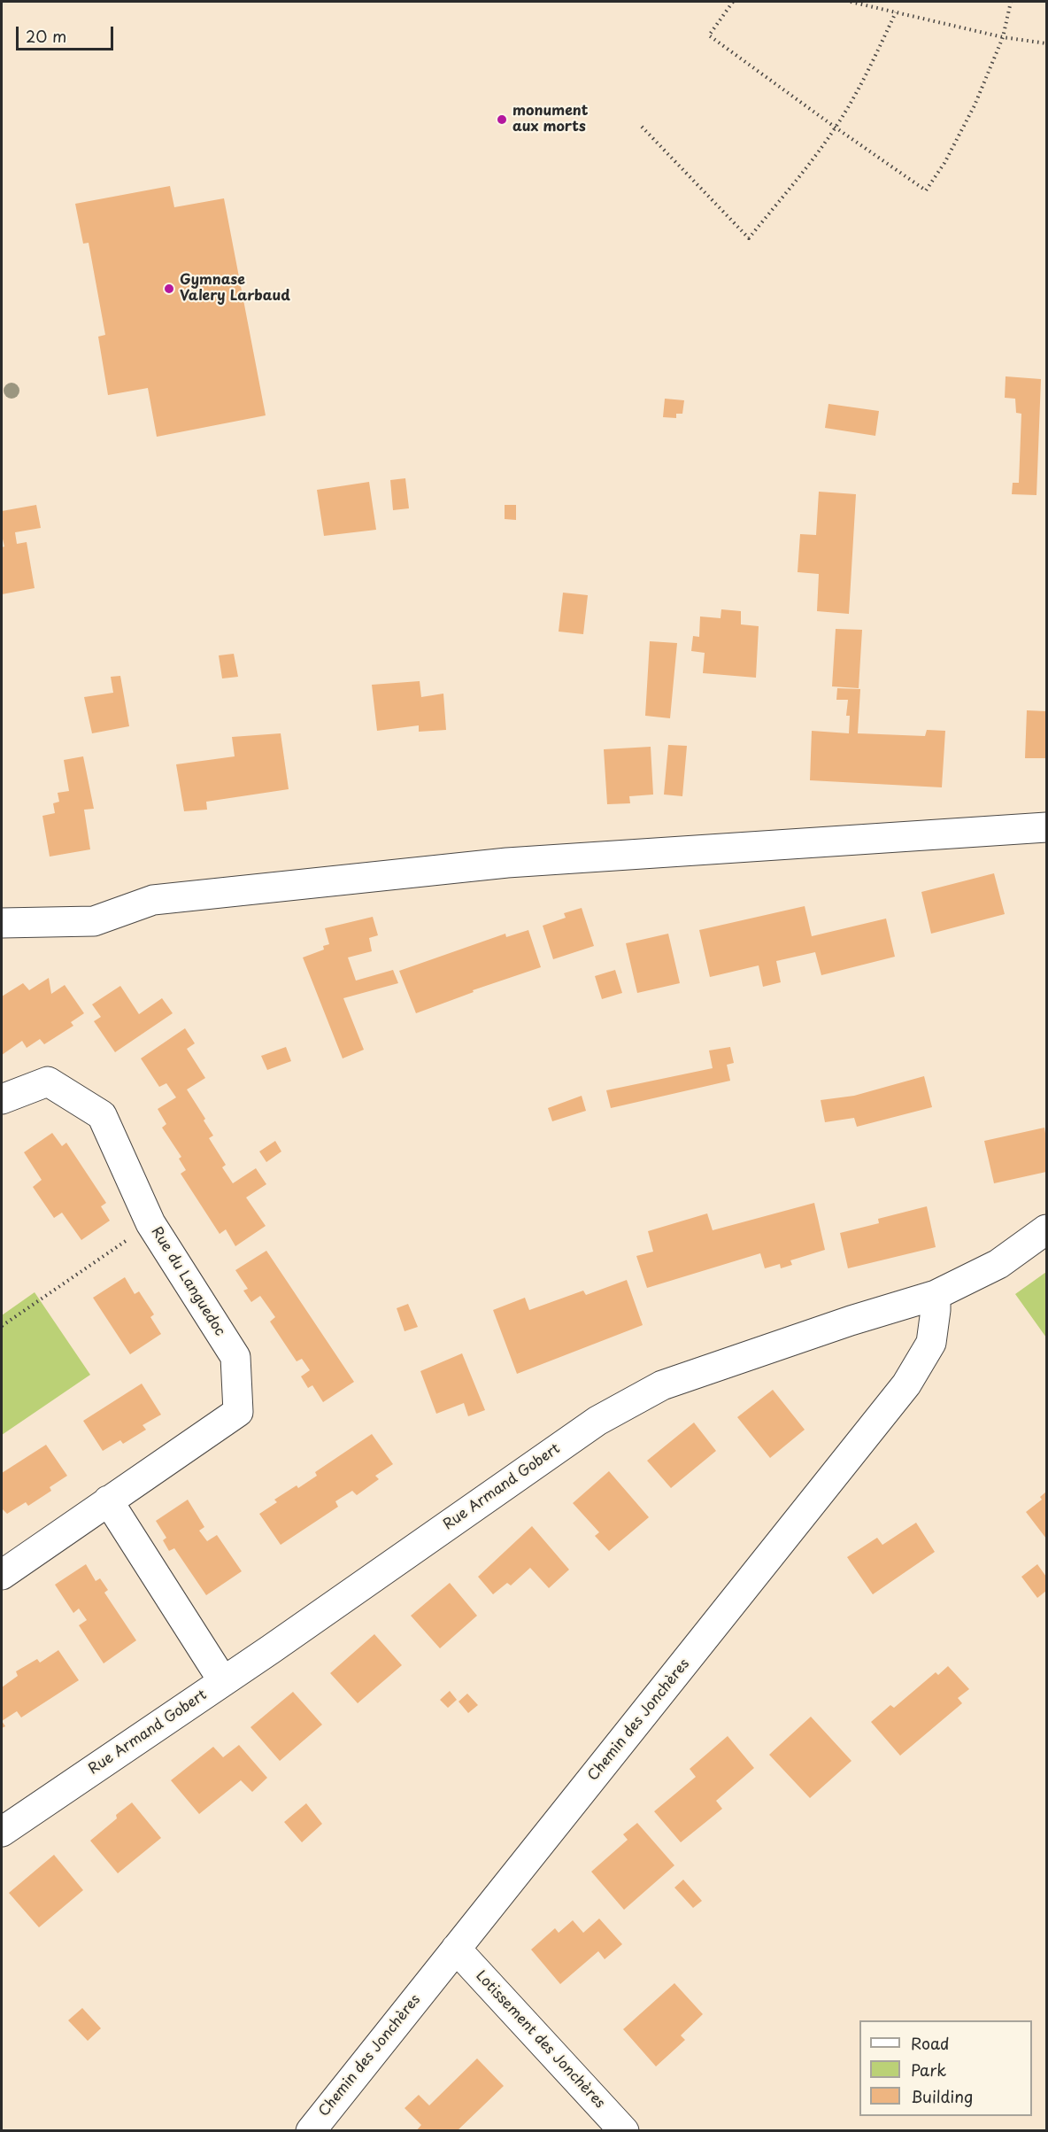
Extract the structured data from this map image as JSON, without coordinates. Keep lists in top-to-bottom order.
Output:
{
  "streets": {
    "street": [
      "Rue du Languedoc",
      "Rue Armand Gobert",
      "Chemin des Jonchères",
      "Lotissement des Jonchères"
    ]
  },
  "crossings": [
    ["Rue Armand Gobert", "Chemin des Jonchères"],
    ["Chemin des Jonchères", "Lotissement des Jonchères"]
  ],
  "places": ["monument aux morts", "Gymnase Valery Larbaud"],
  "legend": ["Road", "Park", "Building"],
  "scale_bar": "20 m"
}
